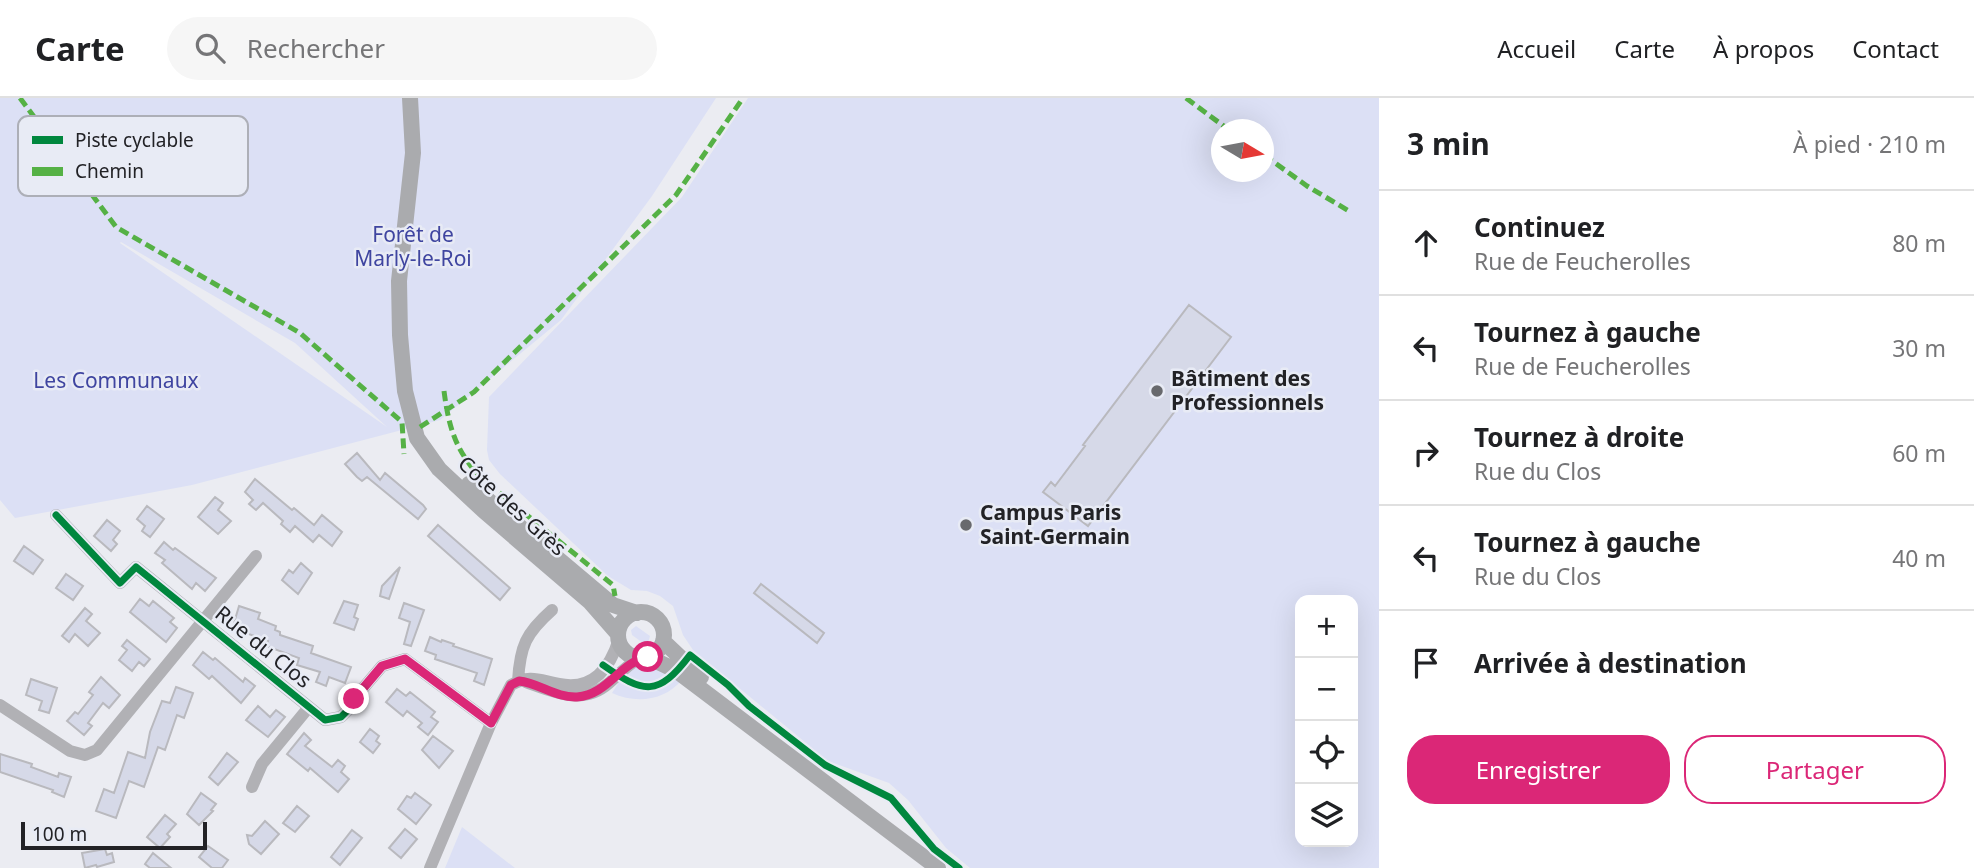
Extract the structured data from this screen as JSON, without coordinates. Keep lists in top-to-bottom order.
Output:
{
  "streets": {
    "main road": ["Côte des Grès"],
    "street": ["Rue du Clos"]
  },
  "parks": ["Forêt de Marly-le-Roi", "Les Communaux"],
  "places": ["Bâtiment des Professionnels", "Campus Paris Saint-Germain"],
  "legend": ["Piste cyclable", "Chemin"],
  "scale_bar": "100 m",
  "north": "right",
  "page": {
    "header": "Carte",
    "search": "Rechercher",
    "nav": [
      "Accueil",
      "Carte",
      "À propos",
      "Contact"
    ],
    "heading": ["3 min", "À pied · 210 m"],
    "list": [
      ["Continuez", "Rue de Feucherolles", "80 m"],
      ["Tournez à gauche", "Rue de Feucherolles", "30 m"],
      ["Tournez à droite", "Rue du Clos", "60 m"],
      ["Tournez à gauche", "Rue du Clos", "40 m"],
      "Arrivée à destination"
    ],
    "map_buttons": ["+", "−"],
    "buttons": ["Enregistrer", "Partager"],
    "scale": "100 m"
  }
}
